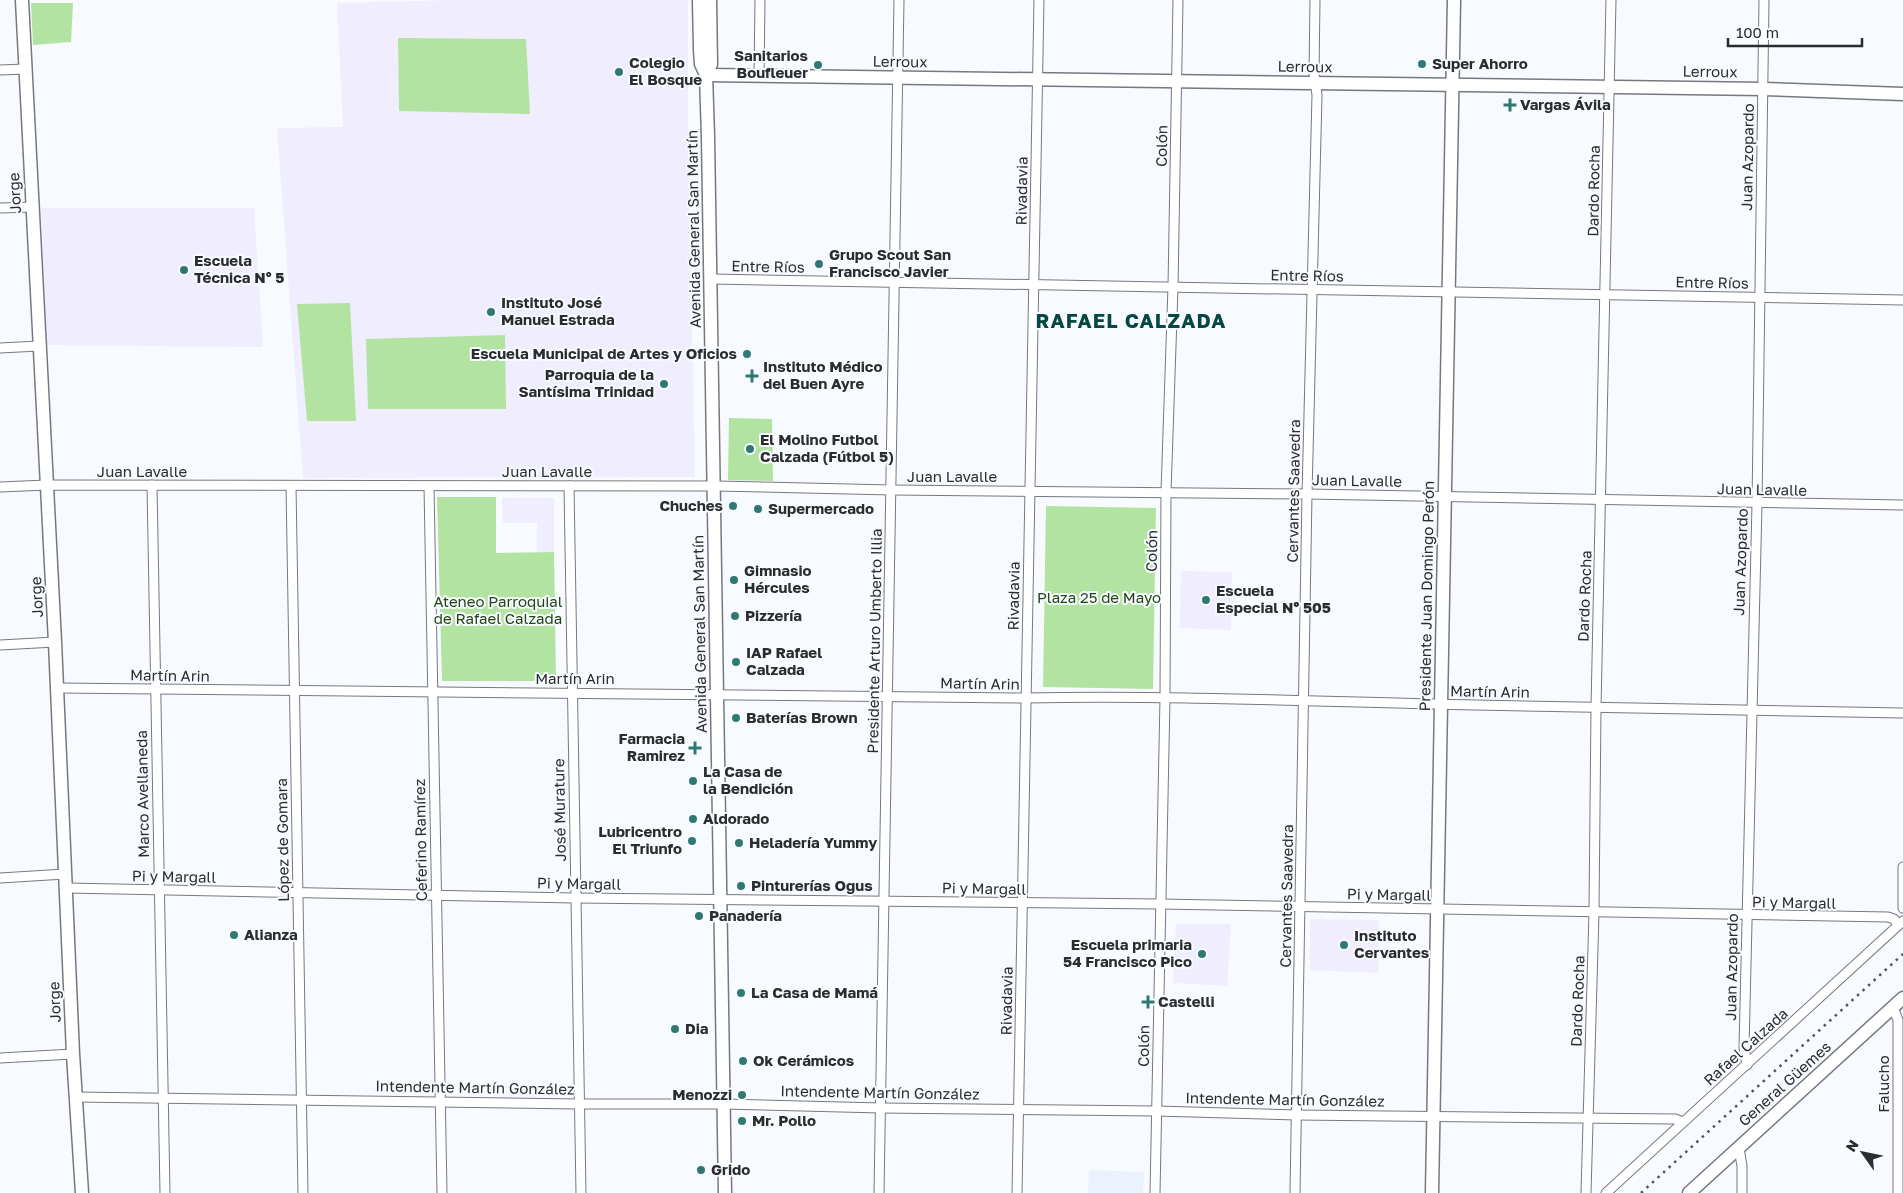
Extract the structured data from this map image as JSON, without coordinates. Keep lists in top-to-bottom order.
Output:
{
  "streets": {
    "street": [
      "Lerroux",
      "Colón",
      "Juan Azopardo",
      "Rivadavia",
      "Dardo Rocha",
      "Jorge",
      "Avenida General San Martín",
      "Entre Ríos",
      "Juan Lavalle",
      "Cervantes Saavedra",
      "Presidente Juan Domingo Perón",
      "Presidente Arturo Umberto Illia",
      "Martín Arin",
      "Marco Avellaneda",
      "José Murature",
      "López de Gomara",
      "Ceferino Ramírez",
      "Pi y Margall",
      "Rafael Calzada",
      "General Güemes",
      "Falucho",
      "Intendente Martín González"
    ]
  },
  "crossings": [
    ["Lerroux", "Colón"],
    ["Lerroux", "Juan Azopardo"],
    ["Lerroux", "Rivadavia"],
    ["Lerroux", "Dardo Rocha"],
    ["Lerroux", "Avenida General San Martín"],
    ["Lerroux", "Cervantes Saavedra"],
    ["Lerroux", "Presidente Juan Domingo Perón"],
    ["Lerroux", "Presidente Arturo Umberto Illia"],
    ["Colón", "Entre Ríos"],
    ["Colón", "Juan Lavalle"],
    ["Colón", "Martín Arin"],
    ["Colón", "Pi y Margall"],
    ["Colón", "Intendente Martín González"],
    ["Juan Azopardo", "Entre Ríos"],
    ["Juan Azopardo", "Juan Lavalle"],
    ["Juan Azopardo", "Martín Arin"],
    ["Juan Azopardo", "Pi y Margall"],
    ["Juan Azopardo", "Rafael Calzada"],
    ["Rivadavia", "Entre Ríos"],
    ["Rivadavia", "Juan Lavalle"],
    ["Rivadavia", "Martín Arin"],
    ["Rivadavia", "Pi y Margall"],
    ["Rivadavia", "Intendente Martín González"],
    ["Dardo Rocha", "Entre Ríos"],
    ["Dardo Rocha", "Juan Lavalle"],
    ["Dardo Rocha", "Martín Arin"],
    ["Dardo Rocha", "Pi y Margall"],
    ["Dardo Rocha", "Intendente Martín González"],
    ["Jorge", "Juan Lavalle"],
    ["Jorge", "Martín Arin"],
    ["Jorge", "Pi y Margall"],
    ["Jorge", "Intendente Martín González"],
    ["Avenida General San Martín", "Entre Ríos"],
    ["Avenida General San Martín", "Juan Lavalle"],
    ["Avenida General San Martín", "Martín Arin"],
    ["Avenida General San Martín", "Pi y Margall"],
    ["Avenida General San Martín", "Intendente Martín González"],
    ["Entre Ríos", "Cervantes Saavedra"],
    ["Entre Ríos", "Presidente Juan Domingo Perón"],
    ["Entre Ríos", "Presidente Arturo Umberto Illia"],
    ["Juan Lavalle", "Cervantes Saavedra"],
    ["Juan Lavalle", "Presidente Juan Domingo Perón"],
    ["Juan Lavalle", "Presidente Arturo Umberto Illia"],
    ["Juan Lavalle", "Marco Avellaneda"],
    ["Juan Lavalle", "José Murature"],
    ["Juan Lavalle", "López de Gomara"],
    ["Juan Lavalle", "Ceferino Ramírez"],
    ["Cervantes Saavedra", "Martín Arin"],
    ["Cervantes Saavedra", "Pi y Margall"],
    ["Cervantes Saavedra", "Intendente Martín González"],
    ["Presidente Juan Domingo Perón", "Martín Arin"],
    ["Presidente Juan Domingo Perón", "Pi y Margall"],
    ["Presidente Juan Domingo Perón", "Intendente Martín González"],
    ["Presidente Arturo Umberto Illia", "Martín Arin"],
    ["Presidente Arturo Umberto Illia", "Pi y Margall"],
    ["Presidente Arturo Umberto Illia", "Intendente Martín González"],
    ["Martín Arin", "Marco Avellaneda"],
    ["Martín Arin", "José Murature"],
    ["Martín Arin", "López de Gomara"],
    ["Martín Arin", "Ceferino Ramírez"],
    ["Marco Avellaneda", "Pi y Margall"],
    ["Marco Avellaneda", "Intendente Martín González"],
    ["José Murature", "Pi y Margall"],
    ["José Murature", "Intendente Martín González"],
    ["López de Gomara", "Pi y Margall"],
    ["López de Gomara", "Intendente Martín González"],
    ["Ceferino Ramírez", "Pi y Margall"],
    ["Ceferino Ramírez", "Intendente Martín González"],
    ["Pi y Margall", "Rafael Calzada"],
    ["Rafael Calzada", "Intendente Martín González"],
    ["General Güemes", "Falucho"]
  ],
  "districts": ["RAFAEL CALZADA"],
  "parks": ["Plaza 25 de Mayo", "Ateneo Parroquial de Rafael Calzada"],
  "places": {
    "other": [
      "Super Ahorro",
      "Sanitarios Boufleuer",
      "Colegio El Bosque",
      "Grupo Scout San Francisco Javier",
      "Escuela Técnica N° 5",
      "Instituto José Manuel Estrada",
      "Escuela Municipal de Artes y Oficios",
      "Parroquia de la Santísima Trinidad",
      "El Molino Futbol Calzada (Fútbol 5)",
      "Chuches",
      "Supermercado",
      "Gimnasio Hércules",
      "Escuela Especial Nº 505",
      "Pizzería",
      "IAP Rafael Calzada",
      "Baterías Brown",
      "La Casa de la Bendición",
      "Aldorado",
      "Lubricentro El Triunfo",
      "Heladería Yummy",
      "Pinturerías Ogus",
      "Panadería",
      "Alianza",
      "Instituto Cervantes",
      "Escuela primaria 54 Francisco Pico",
      "La Casa de Mamá",
      "Dia",
      "Ok Cerámicos",
      "Menozzi",
      "Mr. Pollo",
      "Grido"
    ],
    "health": [
      "Vargas Ávila",
      "Instituto Médico del Buen Ayre",
      "Farmacia Ramirez",
      "Castelli"
    ]
  },
  "scale_bar": "100 m",
  "north": "top left"
}
